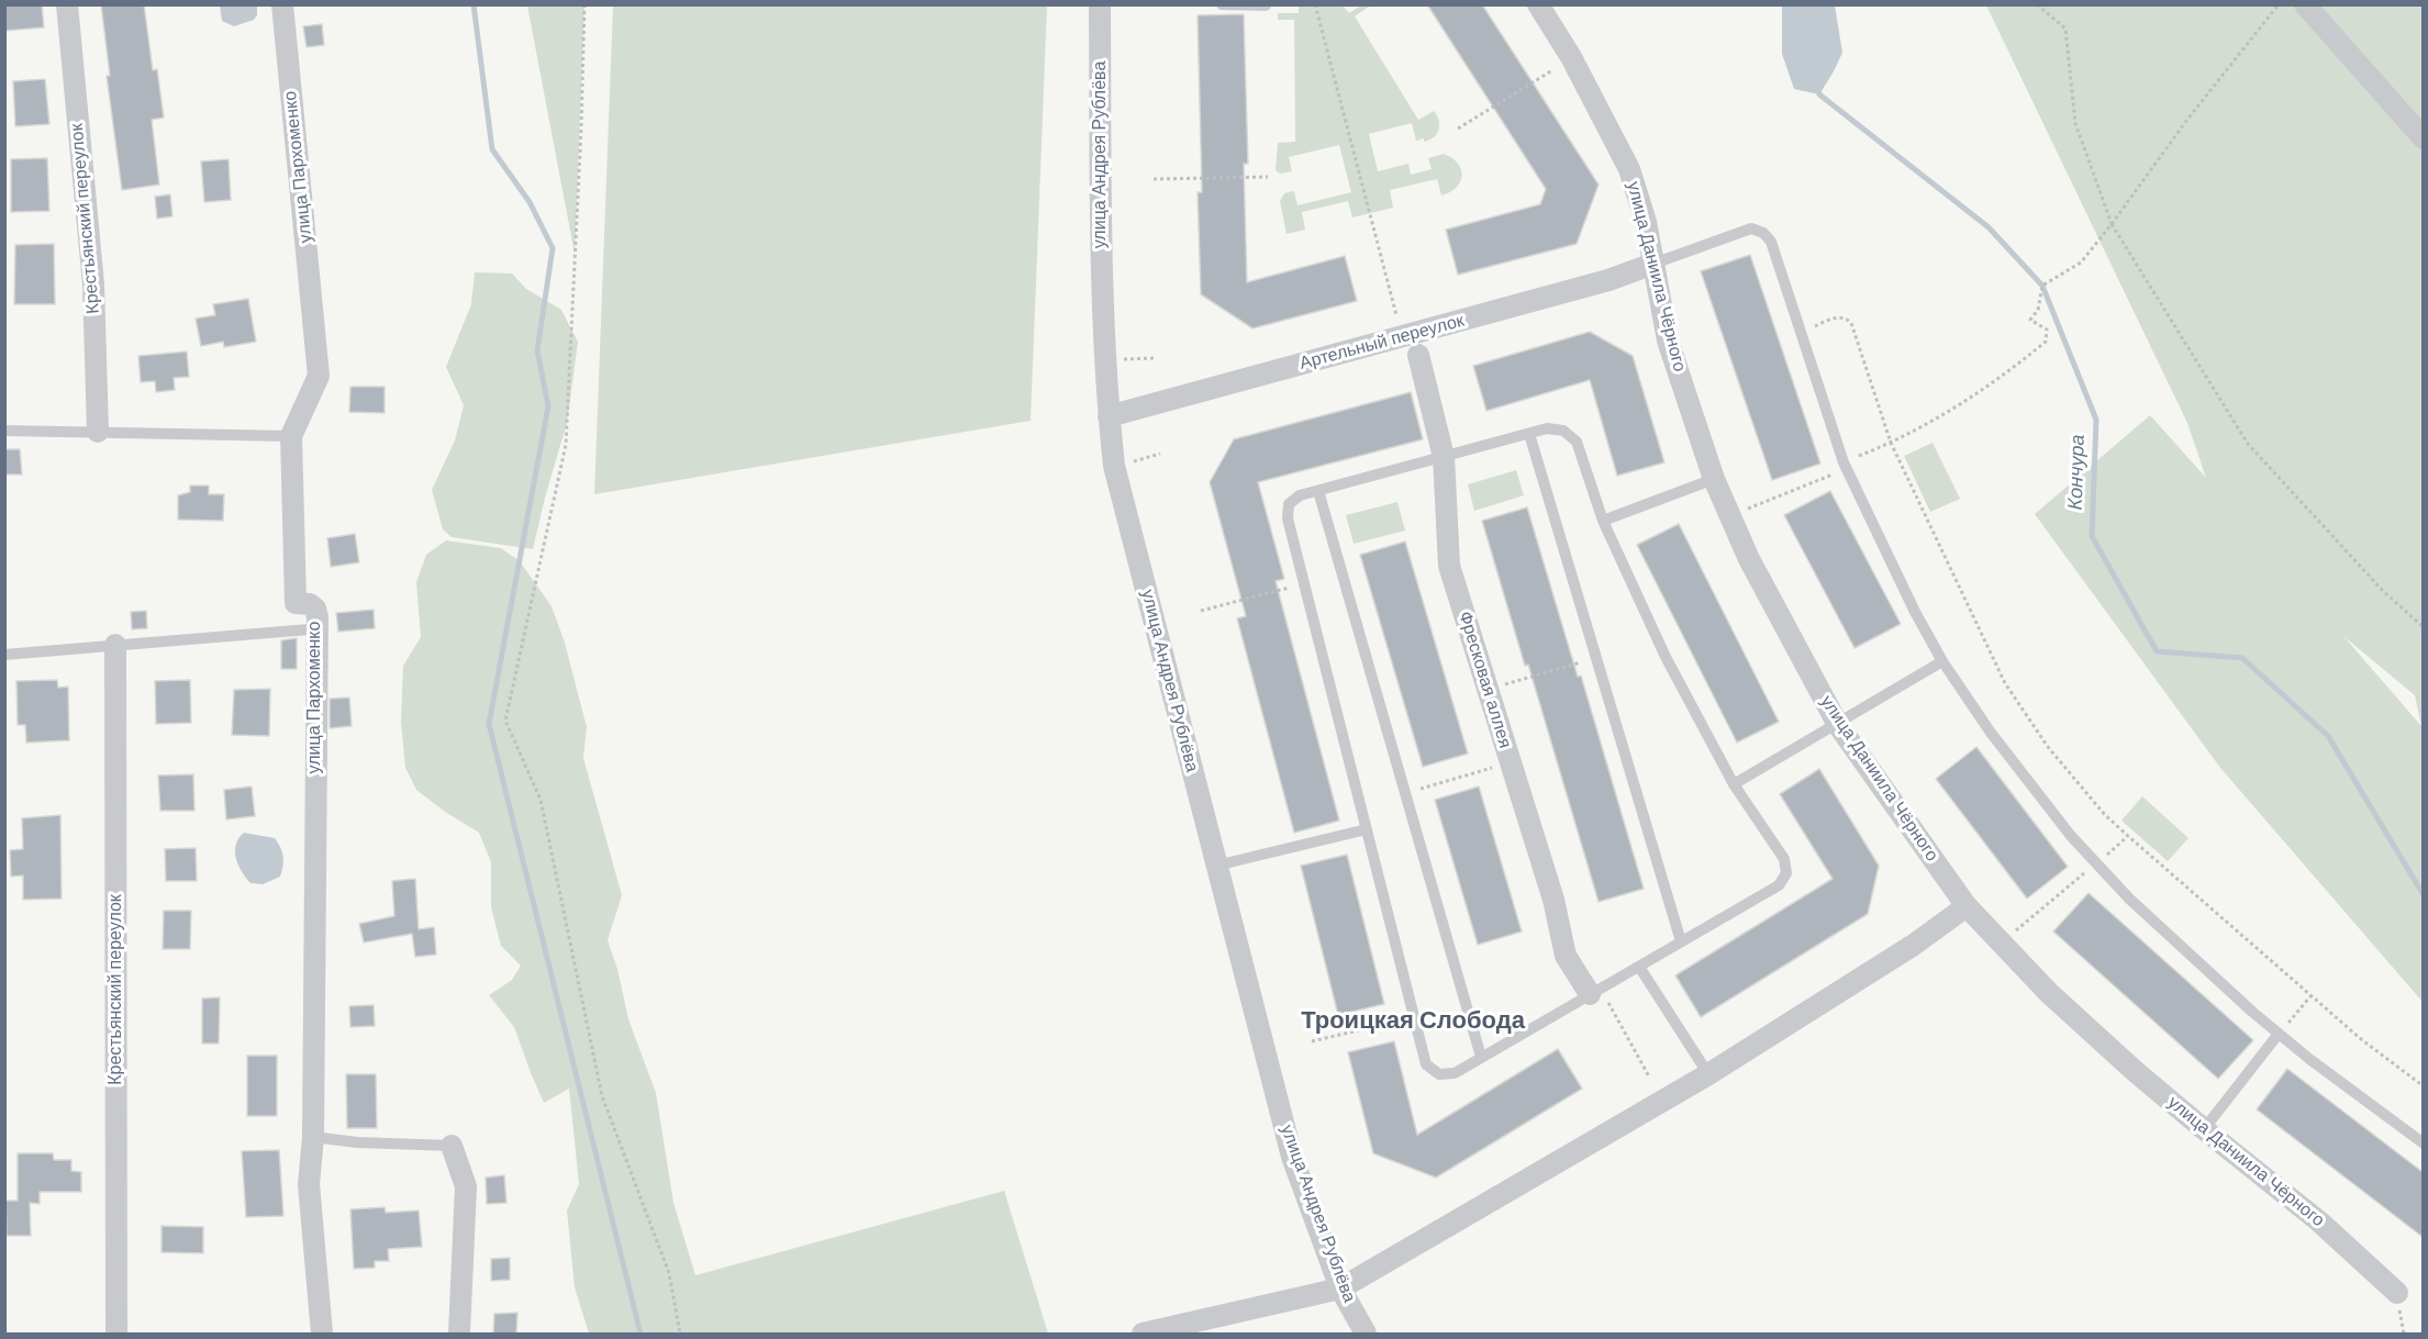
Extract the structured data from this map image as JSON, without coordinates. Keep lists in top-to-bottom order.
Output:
{
  "streets": {
    "street": [
      "улица Андрея Рублёва",
      "улица Пархоменко",
      "Крестьянский переулок",
      "улица Даниила Чёрного",
      "Артельный переулок",
      "Фресковая аллея"
    ]
  },
  "crossings": [
    ["улица Андрея Рублёва", "Артельный переулок"],
    ["улица Даниила Чёрного", "Артельный переулок"]
  ],
  "districts": ["Троицкая Слобода"],
  "water": ["Кончура"]
}
